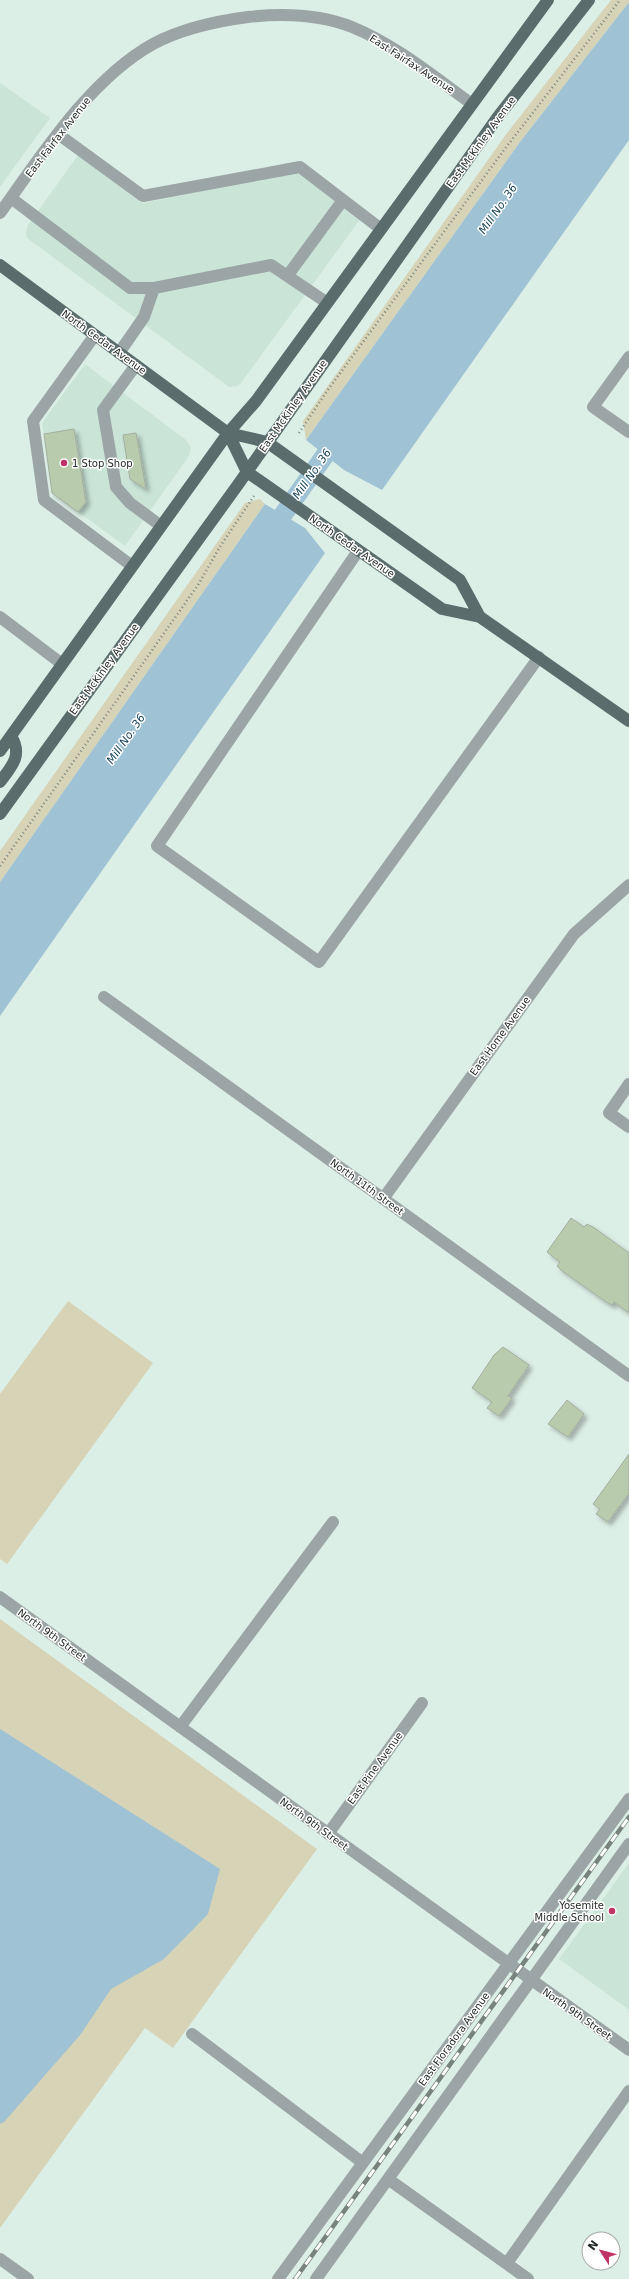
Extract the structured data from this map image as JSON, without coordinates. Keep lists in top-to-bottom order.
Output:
{
  "streets": {
    "main road": ["East McKinley Avenue", "North Cedar Avenue"],
    "street": [
      "East Fairfax Avenue",
      "East Home Avenue",
      "North 11th Street",
      "North 9th Street",
      "East Pine Avenue",
      "East Floradora Avenue"
    ]
  },
  "crossings": [
    ["East McKinley Avenue", "North Cedar Avenue"],
    ["East Home Avenue", "North 11th Street"],
    ["North 9th Street", "East Pine Avenue"],
    ["North 9th Street", "East Floradora Avenue"]
  ],
  "water": ["Mill No. 36"],
  "places": ["1 Stop Shop", "Yosemite Middle School"],
  "north": "top left"
}
